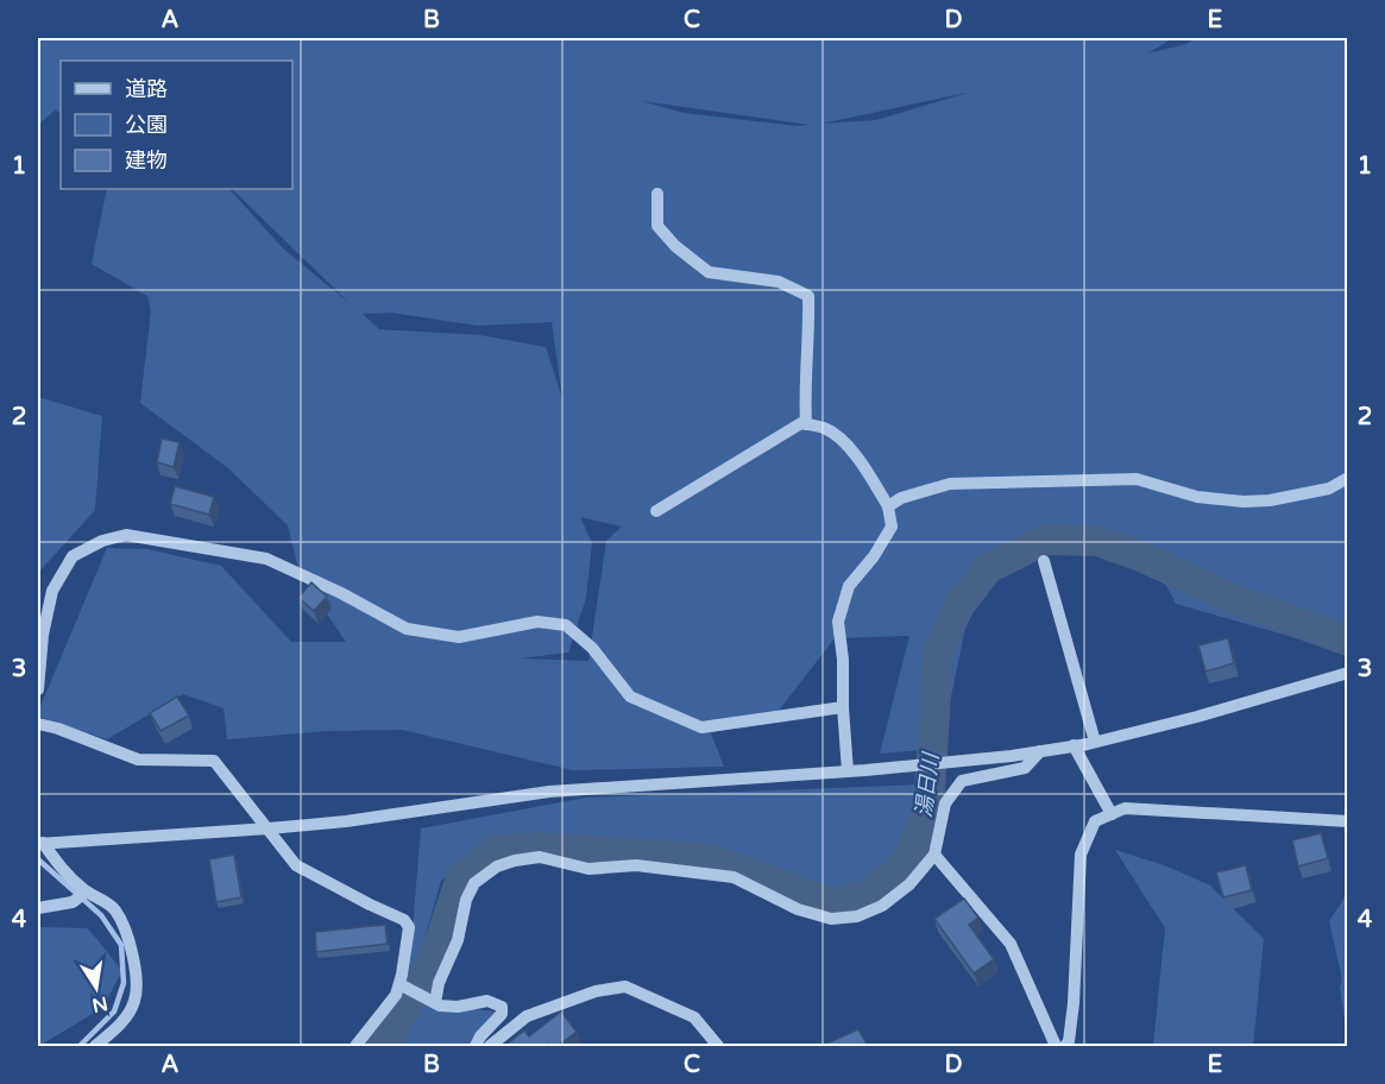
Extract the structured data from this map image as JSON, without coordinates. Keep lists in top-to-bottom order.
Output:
{
  "water": ["湯日川"],
  "legend": ["道路", "公園", "建物"],
  "north": "bottom",
  "grid": {
    "columns": [
      "A",
      "B",
      "C",
      "D",
      "E"
    ],
    "rows": [
      "1",
      "2",
      "3",
      "4"
    ]
  }
}
